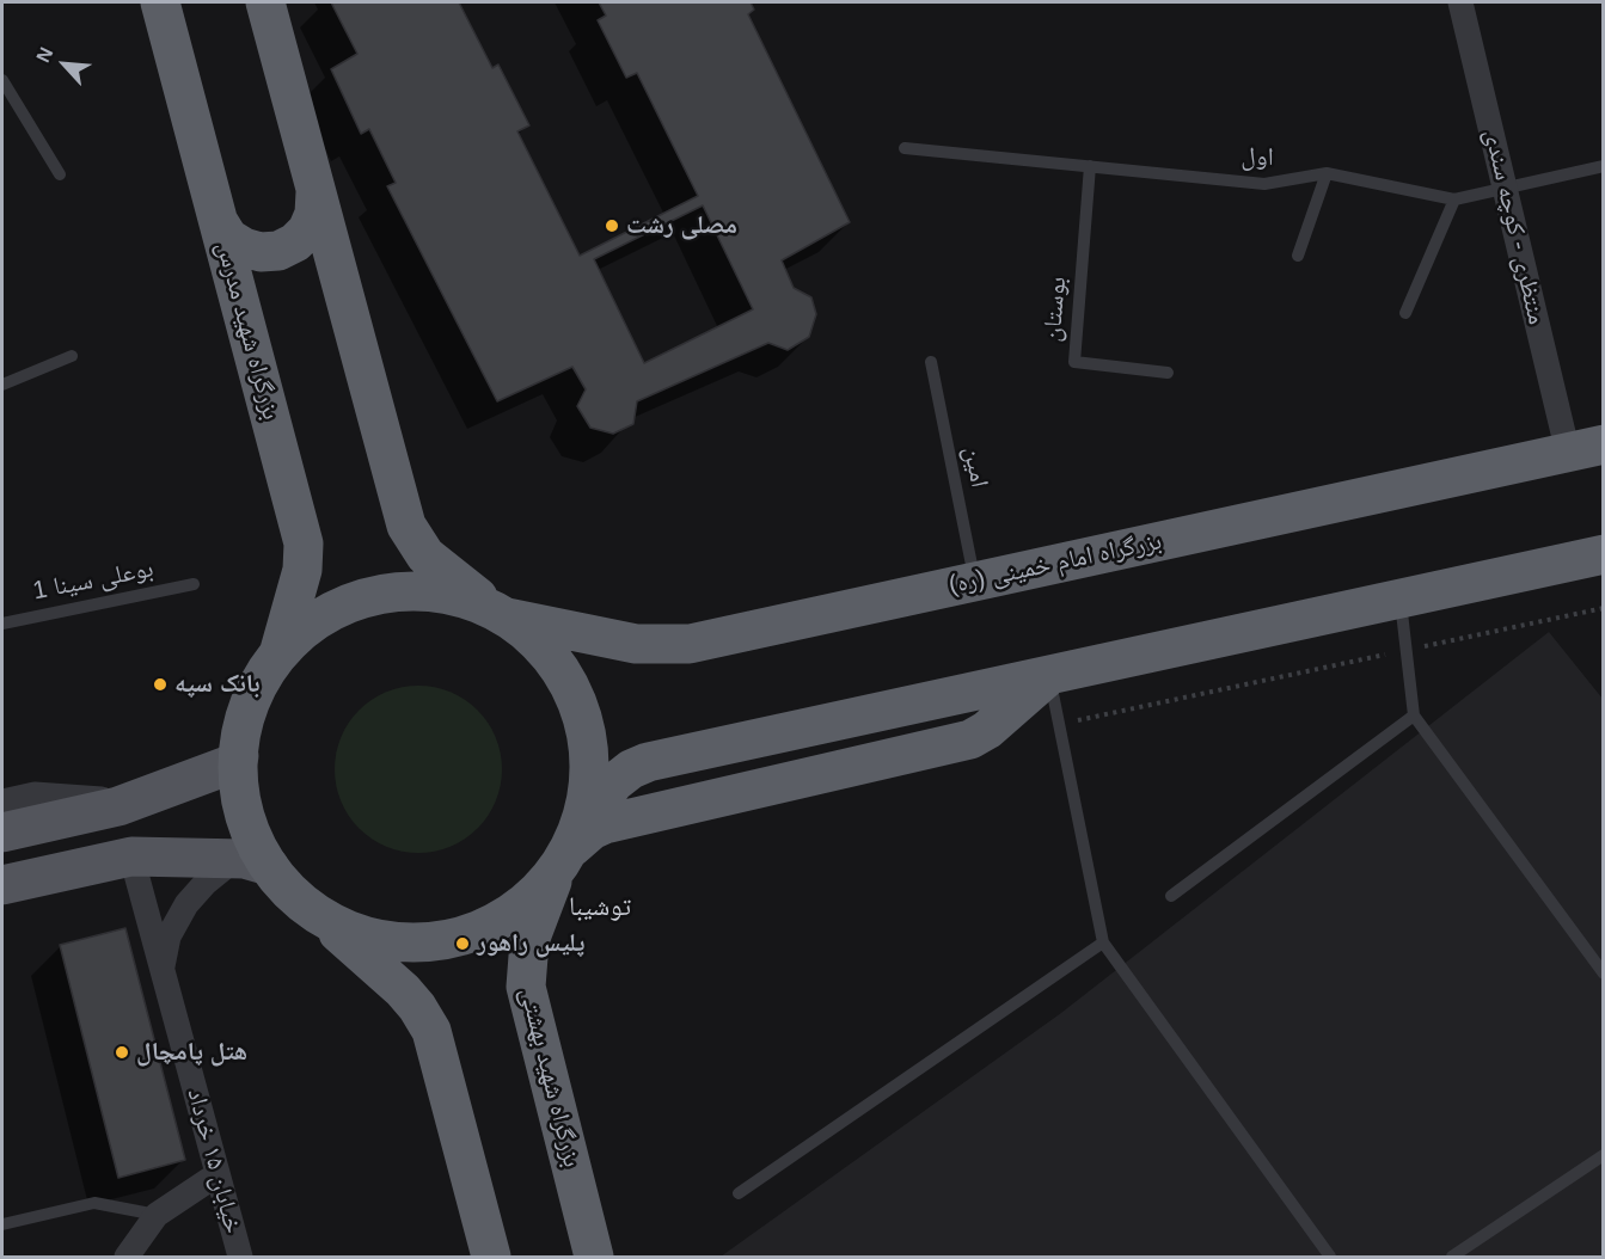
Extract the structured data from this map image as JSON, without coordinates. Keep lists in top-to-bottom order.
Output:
{
  "streets": {
    "highway": ["بزرگراه شهید مدرس", "بزرگراه امام خمینی (ره)", "بزرگراه شهید بهشتی"],
    "street": ["منتظری - کوچه سندی", "خیابان ۱۵ خرداد"],
    "lane": [
      "اول",
      "بوستان",
      "امین",
      "بوعلی سینا 1"
    ]
  },
  "crossings": [
    ["اول", "منتظری - کوچه سندی"],
    ["اول", "بوستان"],
    ["منتظری - کوچه سندی", "بزرگراه امام خمینی (ره)"],
    ["امین", "بزرگراه امام خمینی (ره)"],
    ["بزرگراه امام خمینی (ره)", "بزرگراه شهید بهشتی"]
  ],
  "districts": ["توشیبا"],
  "places": [
    "مصلی رشت",
    "بانک سپه",
    "پلیس راهور",
    "هتل پامچال"
  ],
  "north": "top left"
}
